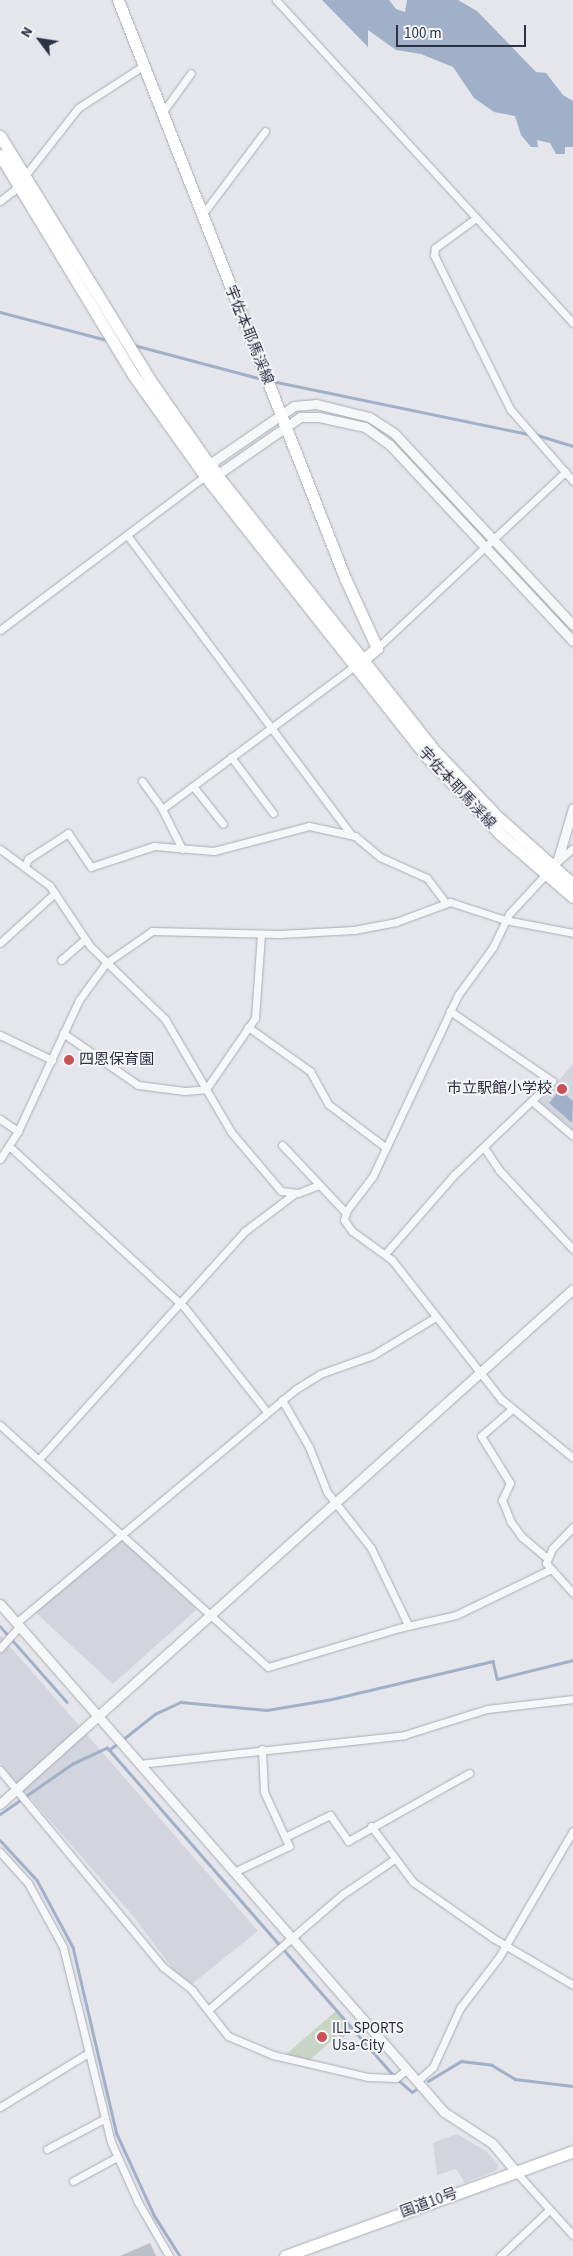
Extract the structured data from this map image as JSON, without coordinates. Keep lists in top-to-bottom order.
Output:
{
  "streets": {
    "main road": ["宇佐本耶馬渓線", "国道10号"]
  },
  "places": ["四恩保育園", "市立駅館小学校", "ILL SPORTS Usa-City"],
  "scale_bar": "100 m",
  "north": "top left"
}
